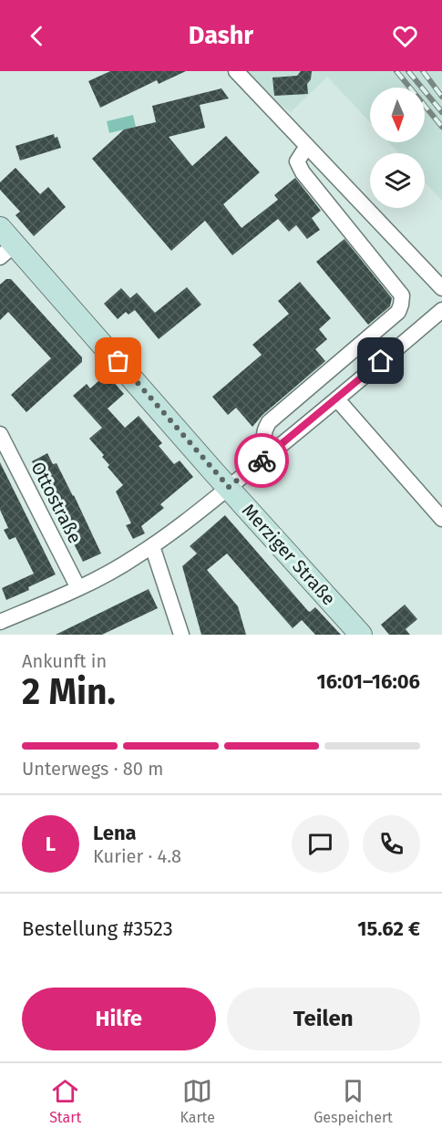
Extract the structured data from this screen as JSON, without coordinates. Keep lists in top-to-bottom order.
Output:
{
  "streets": {
    "main road": ["Merziger Straße"],
    "street": ["Ottostraße"]
  },
  "north": "bottom",
  "page": {
    "header": "Dashr",
    "heading": ["2 Min.", "Ankunft in", "16:01–16:06"],
    "panel": [
      "Lena",
      "Kurier · 4.8",
      "Bestellung #3523",
      "15.62 €"
    ],
    "bar": "Unterwegs · 80 m",
    "round": "L",
    "buttons": ["Hilfe", "Teilen"],
    "tabs": ["Start", "Karte", "Gespeichert"]
  }
}
